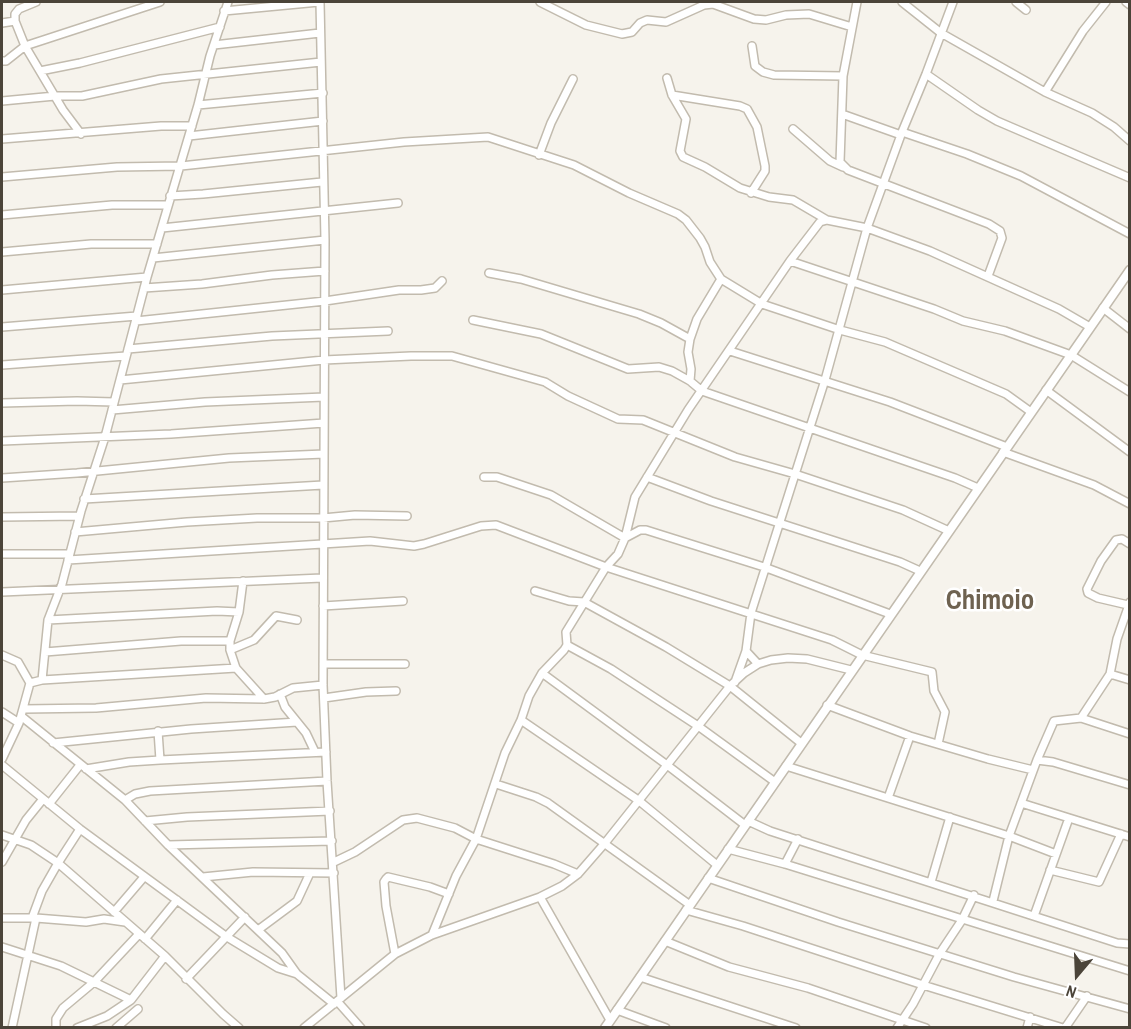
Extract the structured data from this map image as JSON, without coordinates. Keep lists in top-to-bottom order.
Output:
{
  "districts": ["Chimoio"],
  "north": "bottom"
}
